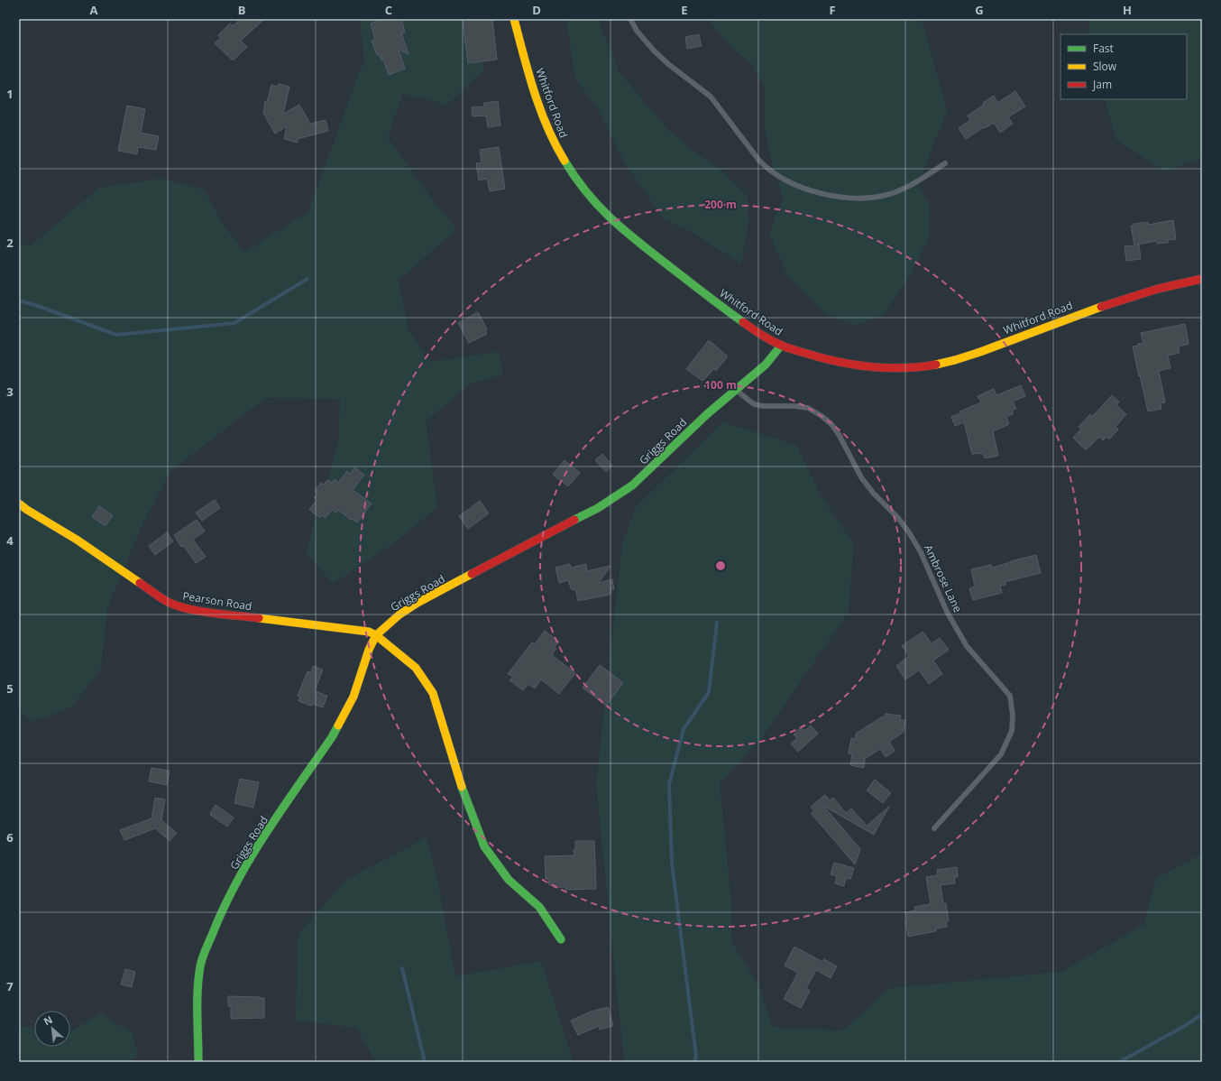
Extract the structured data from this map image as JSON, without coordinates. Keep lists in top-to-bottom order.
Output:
{
  "streets": {
    "street": ["Whitford Road", "Griggs Road", "Pearson Road"],
    "lane": ["Ambrose Lane"]
  },
  "crossings": [
    ["Whitford Road", "Griggs Road"],
    ["Griggs Road", "Ambrose Lane"],
    ["Griggs Road", "Pearson Road"]
  ],
  "legend": ["Fast", "Slow", "Jam"],
  "north": "top left",
  "grid": {
    "columns": [
      "A",
      "B",
      "C",
      "D",
      "E",
      "F",
      "G",
      "H"
    ],
    "rows": [
      "1",
      "2",
      "3",
      "4",
      "5",
      "6",
      "7"
    ]
  },
  "rings": ["200 m", "100 m"]
}
